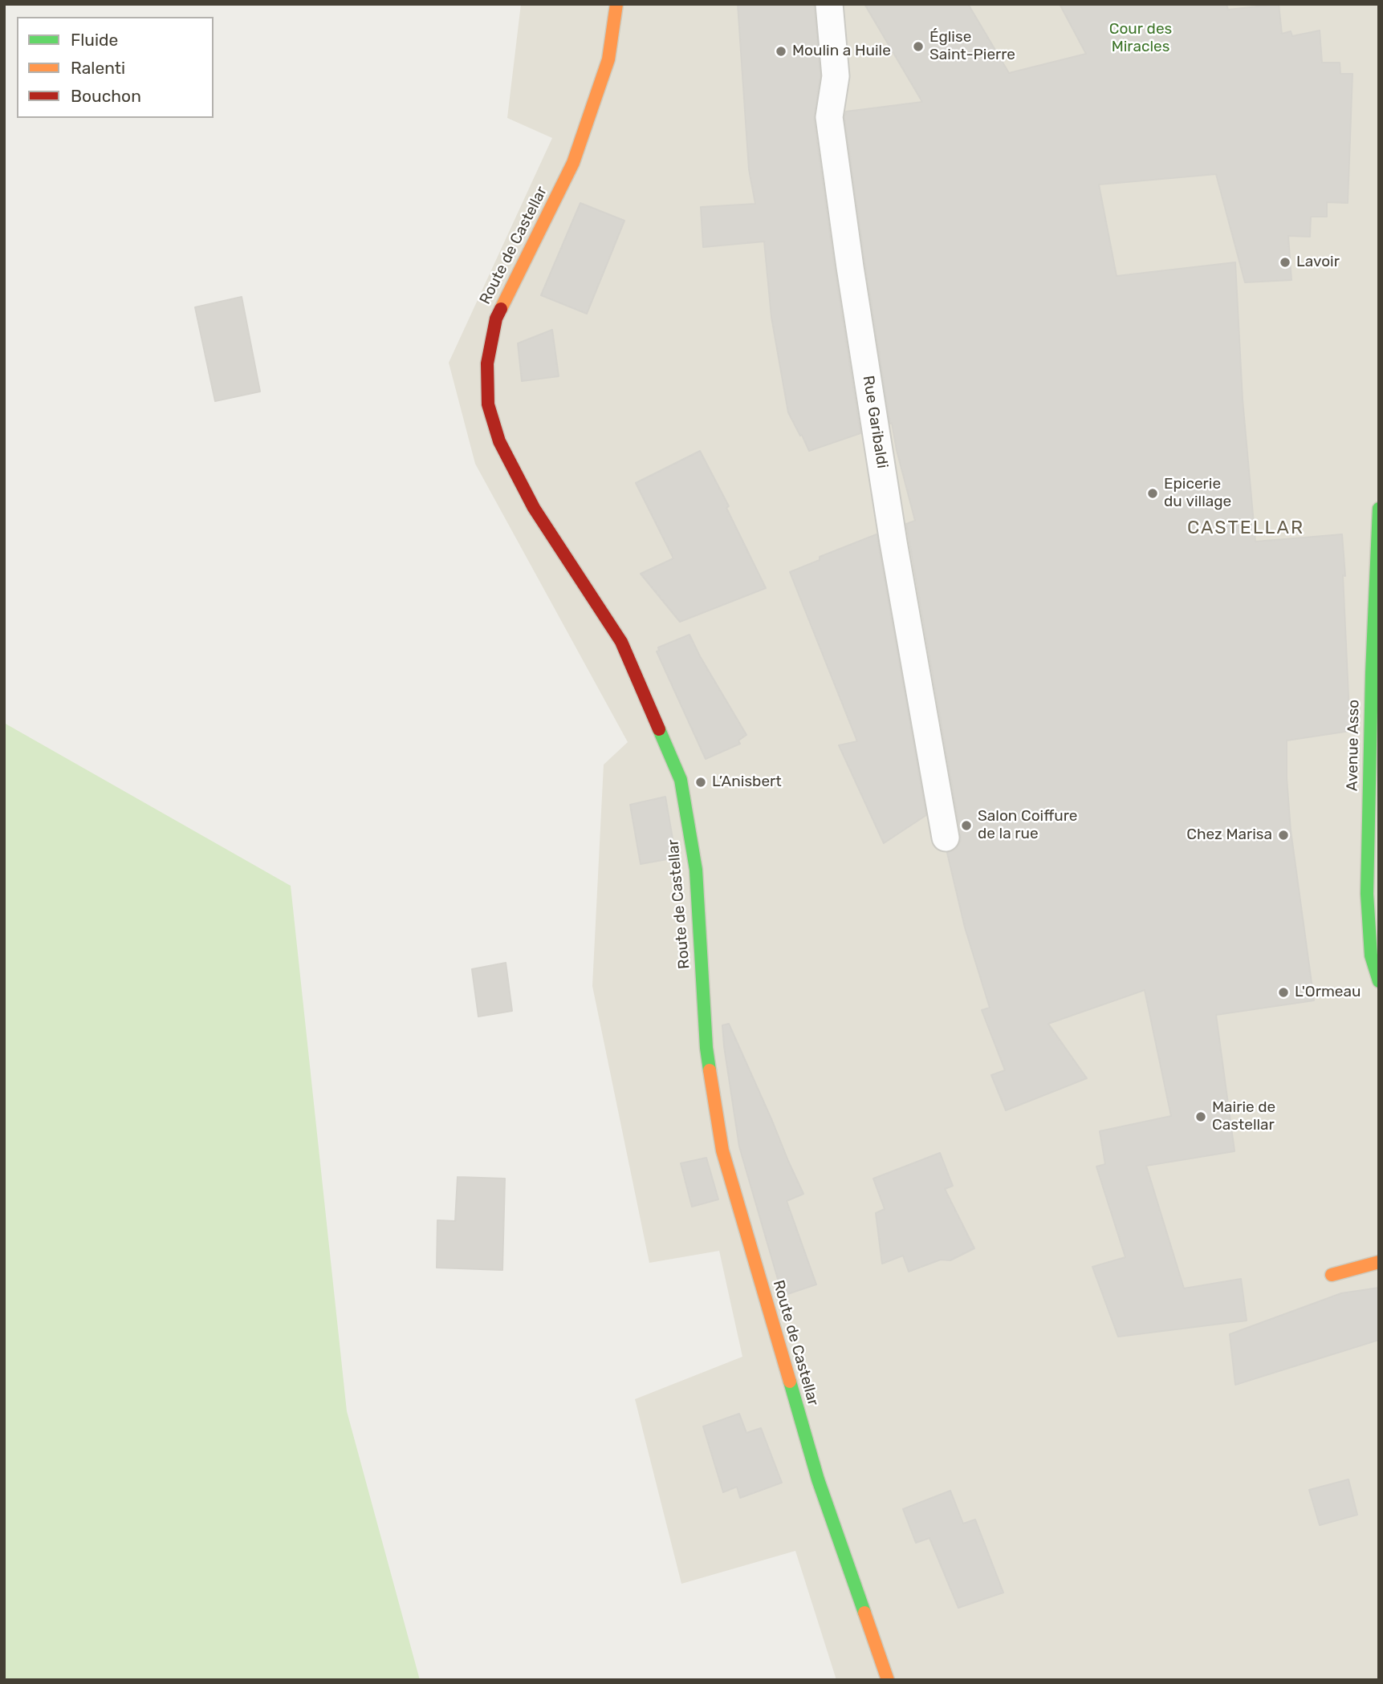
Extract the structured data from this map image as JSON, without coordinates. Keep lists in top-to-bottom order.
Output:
{
  "streets": {
    "street": ["Route de Castellar", "Avenue Asso"],
    "lane": ["Rue Garibaldi"]
  },
  "districts": ["CASTELLAR"],
  "parks": ["Cour des Miracles"],
  "places": [
    "Église Saint-Pierre",
    "Moulin a Huile",
    "Lavoir",
    "Epicerie du village",
    "L’Anisbert",
    "Salon Coiffure de la rue",
    "Chez Marisa",
    "L'Ormeau",
    "Mairie de Castellar"
  ],
  "legend": ["Fluide", "Ralenti", "Bouchon"]
}
